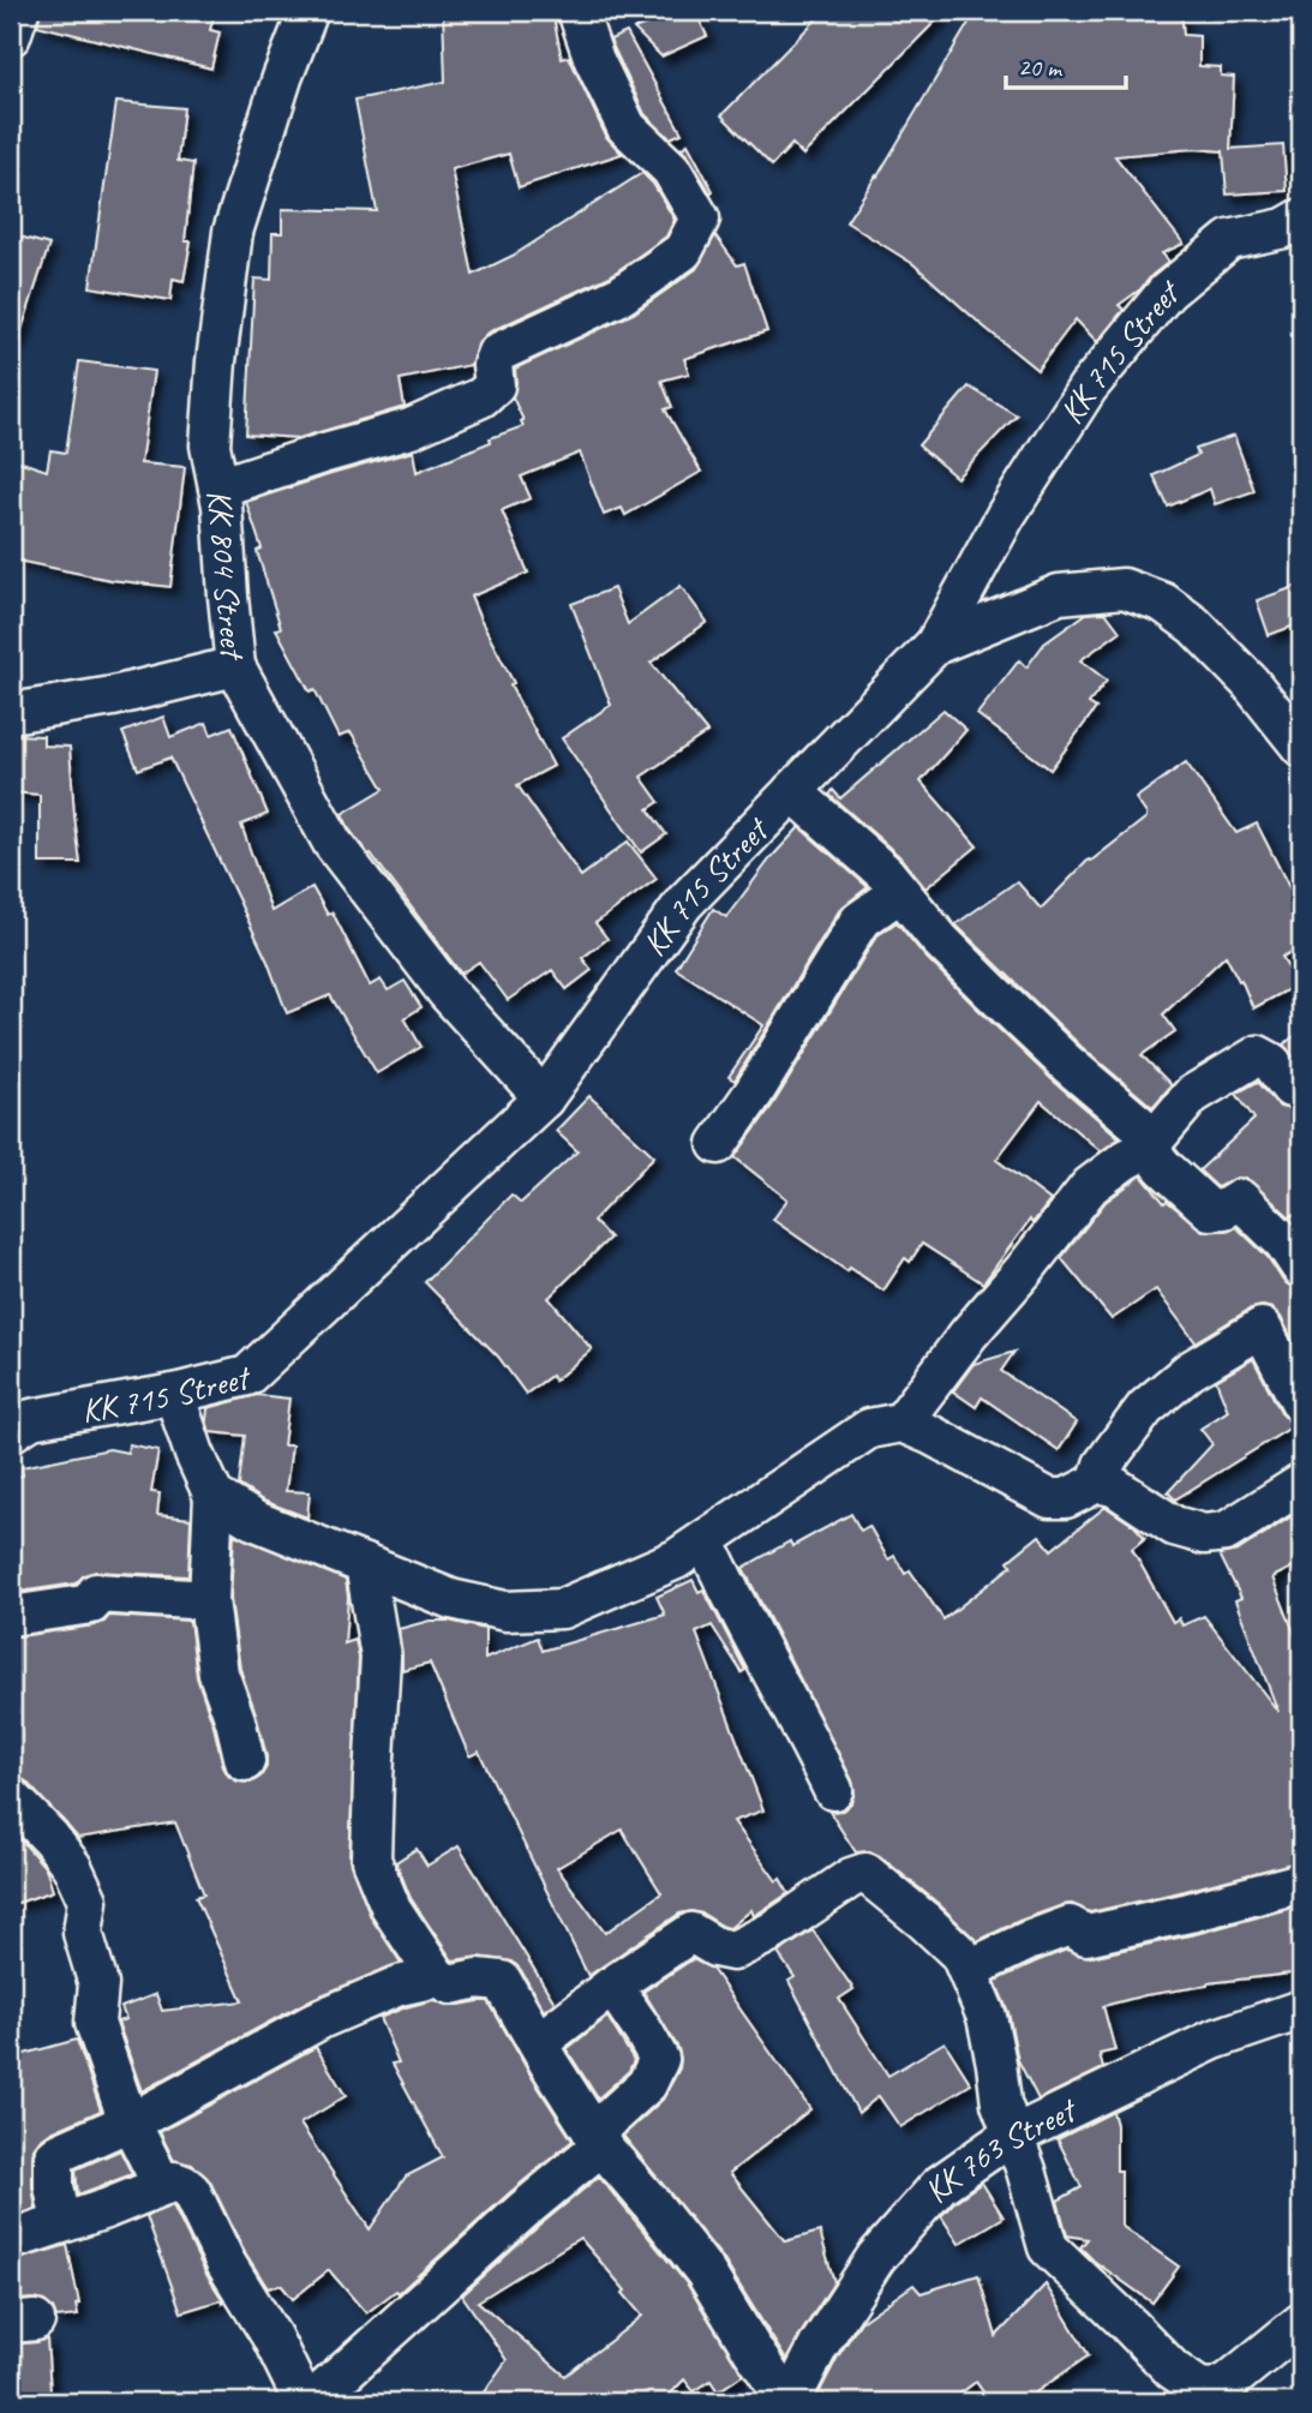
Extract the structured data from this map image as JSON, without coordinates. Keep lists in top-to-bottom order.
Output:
{
  "streets": {
    "street": ["KK 715 Street", "KK 804 Street", "KK 763 Street"]
  },
  "crossings": [
    ["KK 715 Street", "KK 804 Street"]
  ],
  "scale_bar": "20 m"
}
